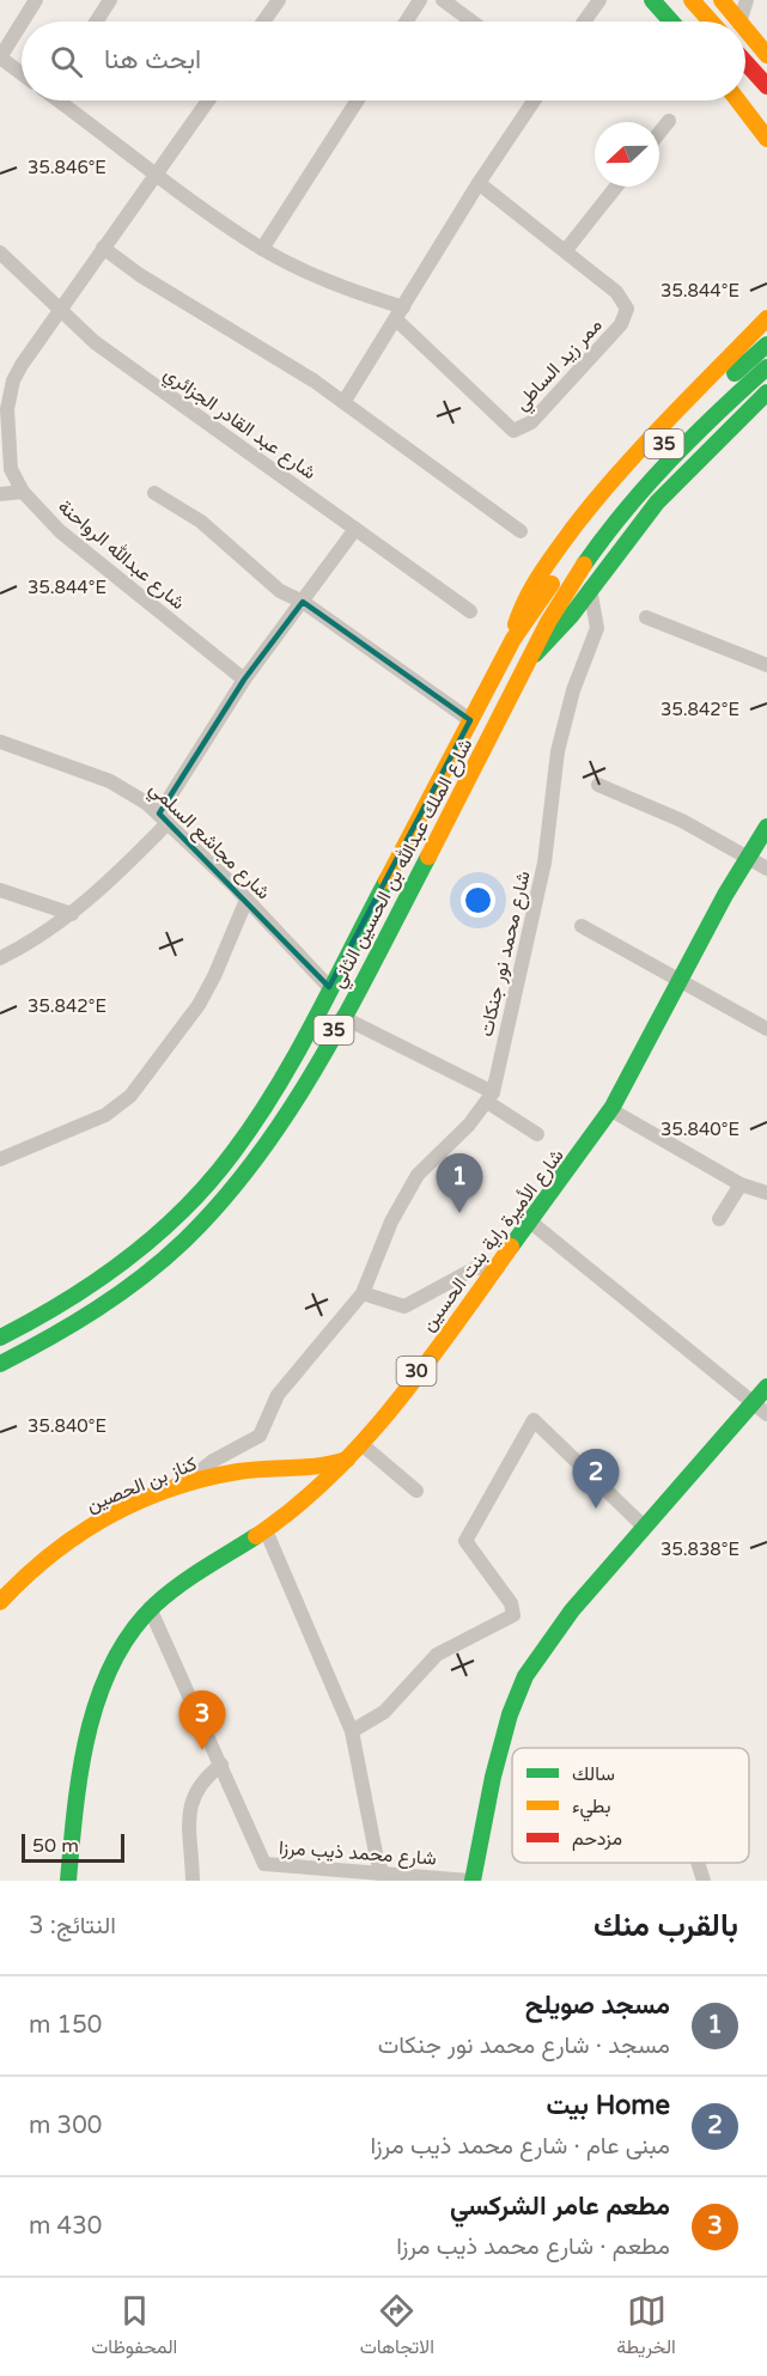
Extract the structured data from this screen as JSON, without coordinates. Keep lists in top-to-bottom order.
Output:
{
  "streets": {
    "main road": [
      "35",
      "شارع الملك عبدالله بن الحسين الثاني",
      "شارع الأميرة راية بنت الحسين",
      "30",
      "كناز بن الحصين"
    ],
    "street": [
      "ممر زيد الساطي",
      "شارع عبد القادر الجزائري",
      "شارع عبدالله الرواحنة",
      "شارع مجاشع السلمي",
      "شارع محمد نور جنكات",
      "شارع محمد ذيب مرزا"
    ]
  },
  "crossings": [
    ["شارع مجاشع السلمي", "شارع الملك عبدالله بن الحسين الثاني"],
    ["شارع الأميرة راية بنت الحسين", "كناز بن الحصين"],
    ["شارع الأميرة راية بنت الحسين", "شارع محمد ذيب مرزا"]
  ],
  "legend": ["سالك", "بطيء", "مزدحم"],
  "scale_bar": "50 m",
  "north": "left",
  "page": {
    "search": "ابحث هنا",
    "pins": ["1", "2", "3"],
    "scale": "50 m",
    "heading": ["بالقرب منك", "النتائج: 3"],
    "list": [
      {
        "mark": "1",
        "name": "مسجد صويلح",
        "note": "مسجد · شارع محمد نور جنكات",
        "value": "150 m"
      },
      {
        "mark": "2",
        "name": "Home بيت",
        "note": "مبنى عام · شارع محمد ذيب مرزا",
        "value": "300 m"
      },
      {
        "mark": "3",
        "name": "مطعم عامر الشركسي",
        "note": "مطعم · شارع محمد ذيب مرزا",
        "value": "430 m"
      }
    ],
    "nav": ["الخريطة", "الاتجاهات", "المحفوظات"]
  },
  "coordinates": [
    "35.846°E",
    "35.844°E",
    "35.842°E",
    "35.840°E",
    "35.838°E"
  ]
}
